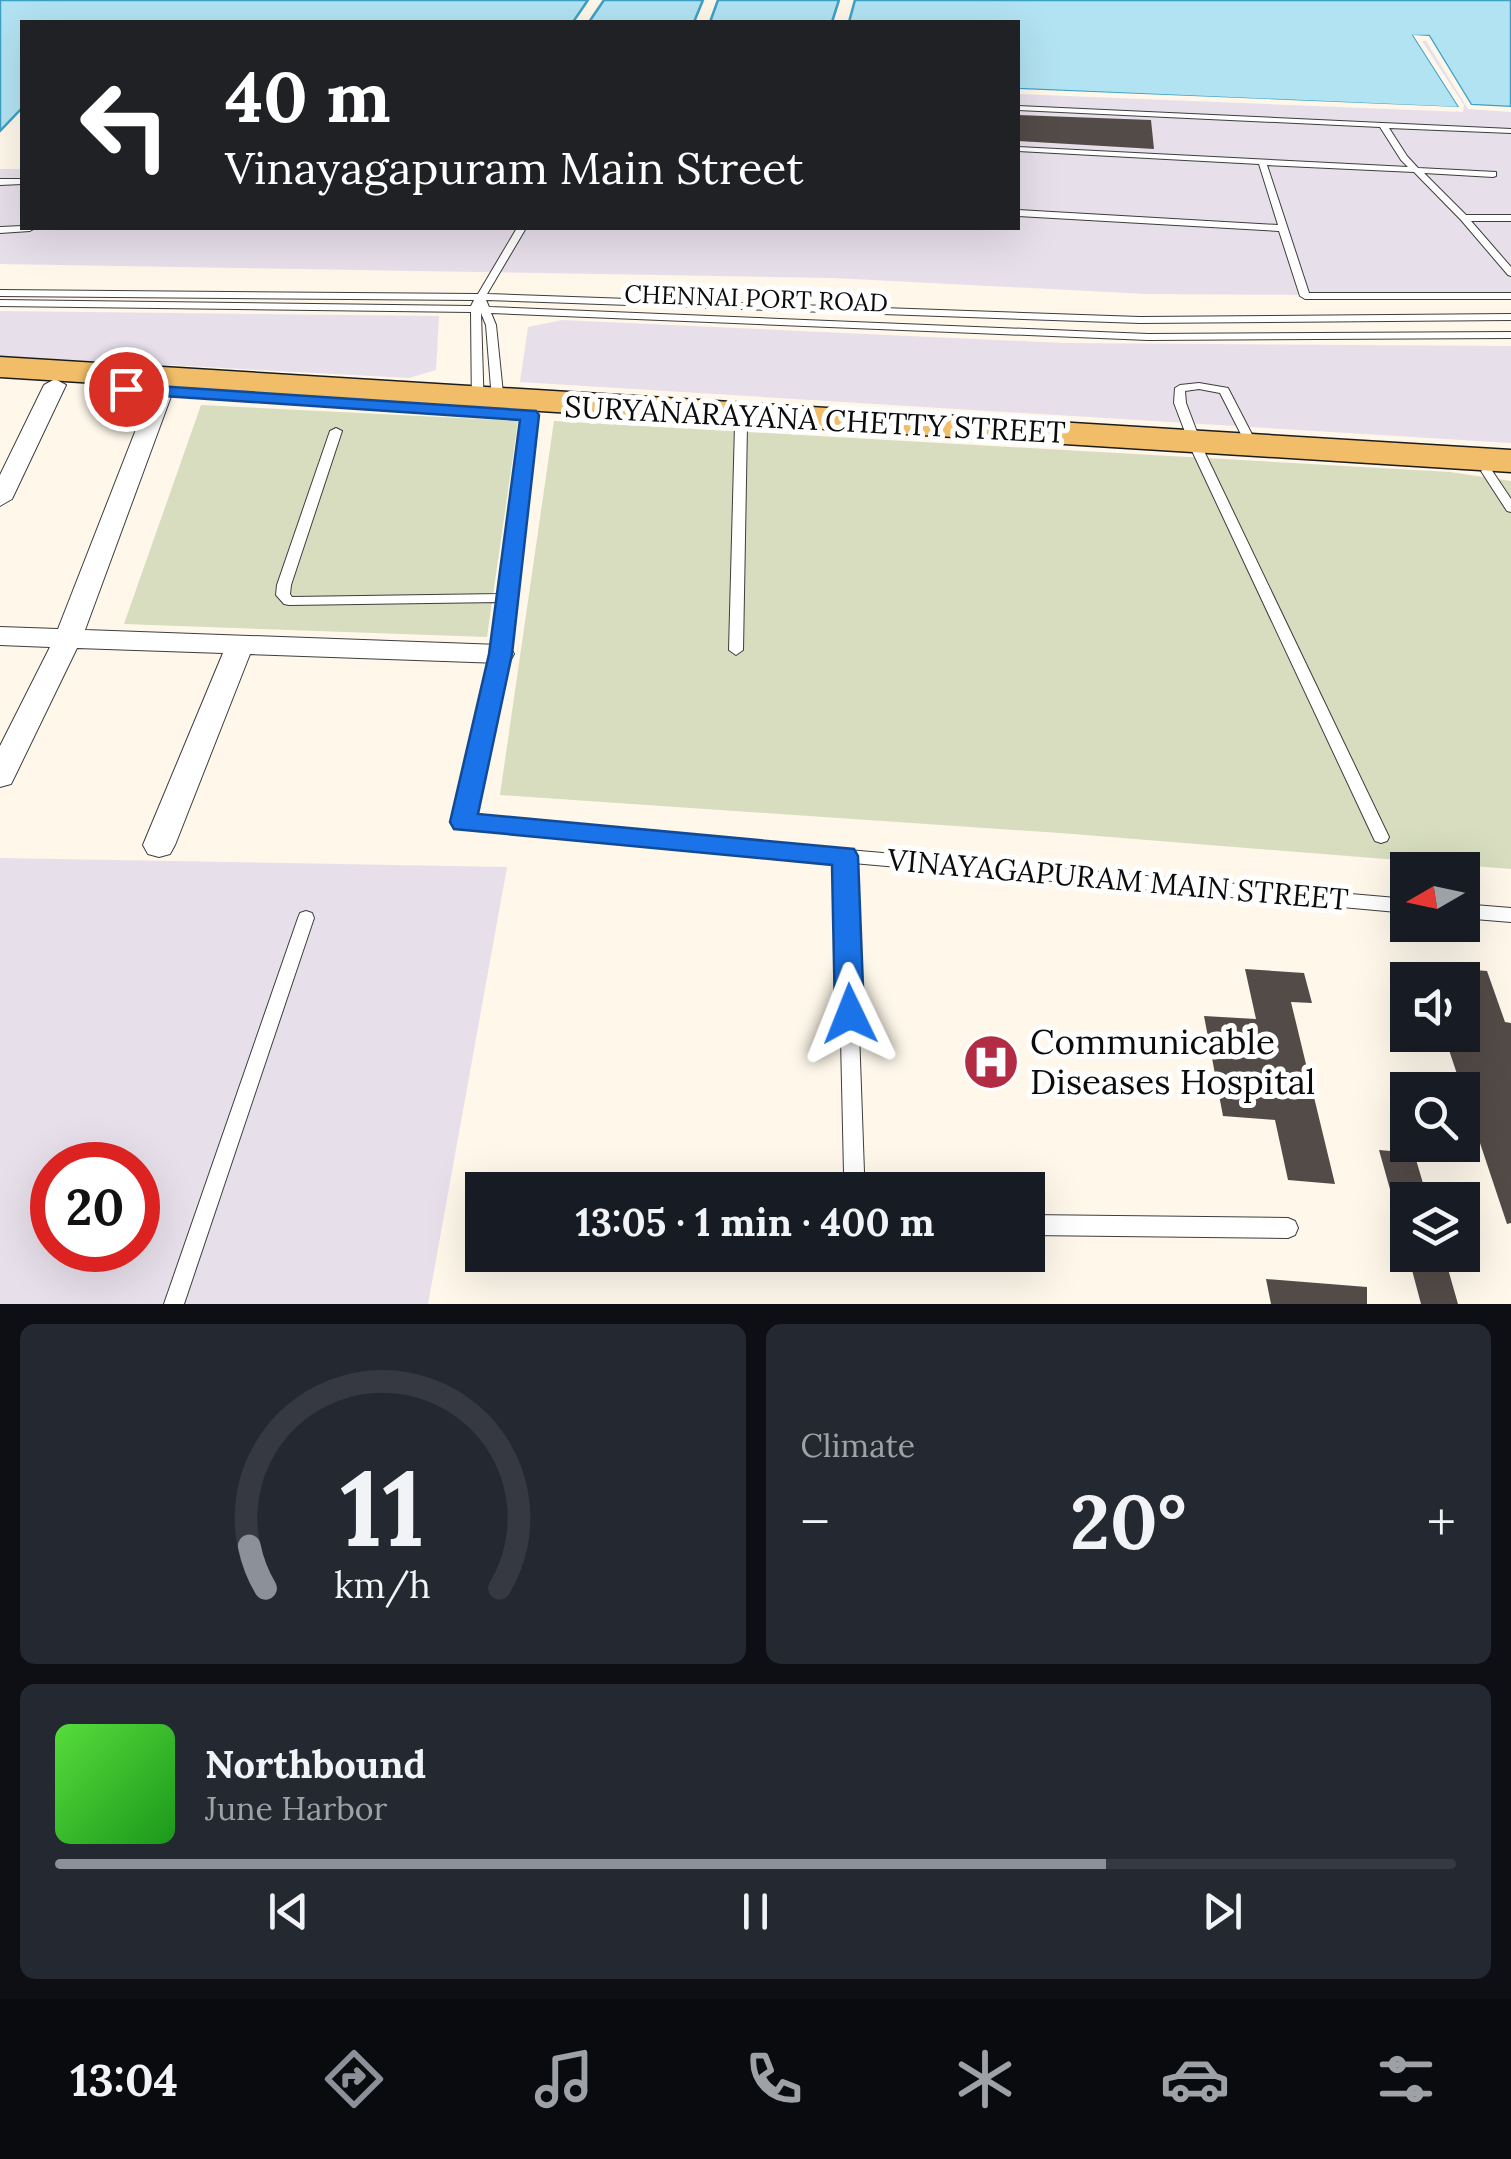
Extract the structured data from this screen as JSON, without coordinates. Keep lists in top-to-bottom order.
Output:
{
  "streets": {
    "main road": ["SURYANARAYANA CHETTY STREET"],
    "lane": ["CHENNAI PORT ROAD", "VINAYAGAPURAM MAIN STREET"]
  },
  "crossings": [
    ["CHENNAI PORT ROAD", "VINAYAGAPURAM MAIN STREET"],
    ["SURYANARAYANA CHETTY STREET", "VINAYAGAPURAM MAIN STREET"]
  ],
  "places": {
    "hospital": ["Communicable Diseases Hospital"]
  },
  "north": "left",
  "page": {
    "turn": ["40 m", "Vinayagapuram Main Street"],
    "limit": "20",
    "trip": "13:05 · 1 min · 400 m",
    "tile": "Climate",
    "heat": ["−", "20°", "+"],
    "song": ["Northbound", "June Harbor"],
    "tabs": "13:04",
    "gauge": ["11", "km/h"]
  }
}
